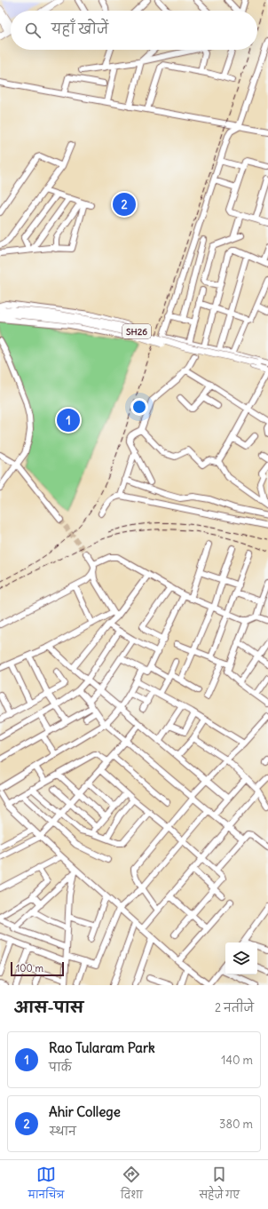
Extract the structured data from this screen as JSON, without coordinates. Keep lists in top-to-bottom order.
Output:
{
  "streets": {
    "main road": ["SH26"]
  },
  "scale_bar": "100 m",
  "page": {
    "search": "यहाँ खोजें",
    "pins": ["2", "1"],
    "scale": "100 m",
    "heading": ["आस-पास", "2 नतीजे"],
    "list": [
      {
        "mark": "1",
        "name": "Rao Tularam Park",
        "note": "पार्क",
        "value": "140 m"
      },
      {
        "mark": "2",
        "name": "Ahir College",
        "note": "स्थान",
        "value": "380 m"
      }
    ],
    "nav": ["मानचित्र", "दिशा", "सहेजे गए"]
  }
}
